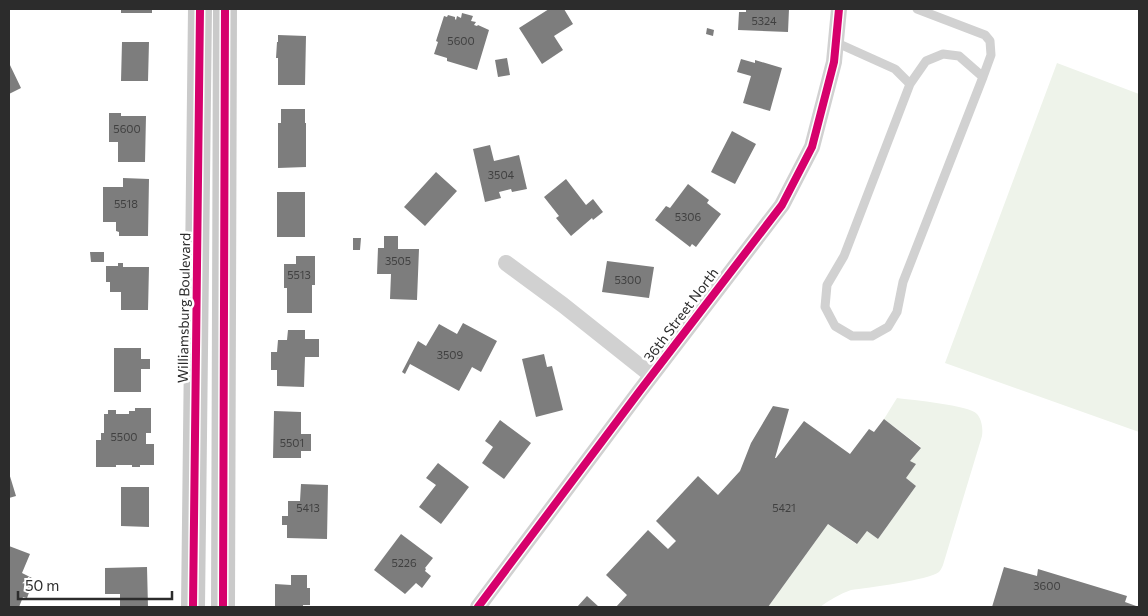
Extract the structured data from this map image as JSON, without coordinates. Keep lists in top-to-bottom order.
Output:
{
  "streets": {
    "main road": ["Williamsburg Boulevard"],
    "street": ["36th Street North"]
  },
  "house_numbers": [
    "5324",
    "5600",
    "5600",
    "3504",
    "5518",
    "5306",
    "3505",
    "5513",
    "5300",
    "3509",
    "5500",
    "5501",
    "5413",
    "5421",
    "5226",
    "3600"
  ],
  "scale_bar": "50 m"
}
